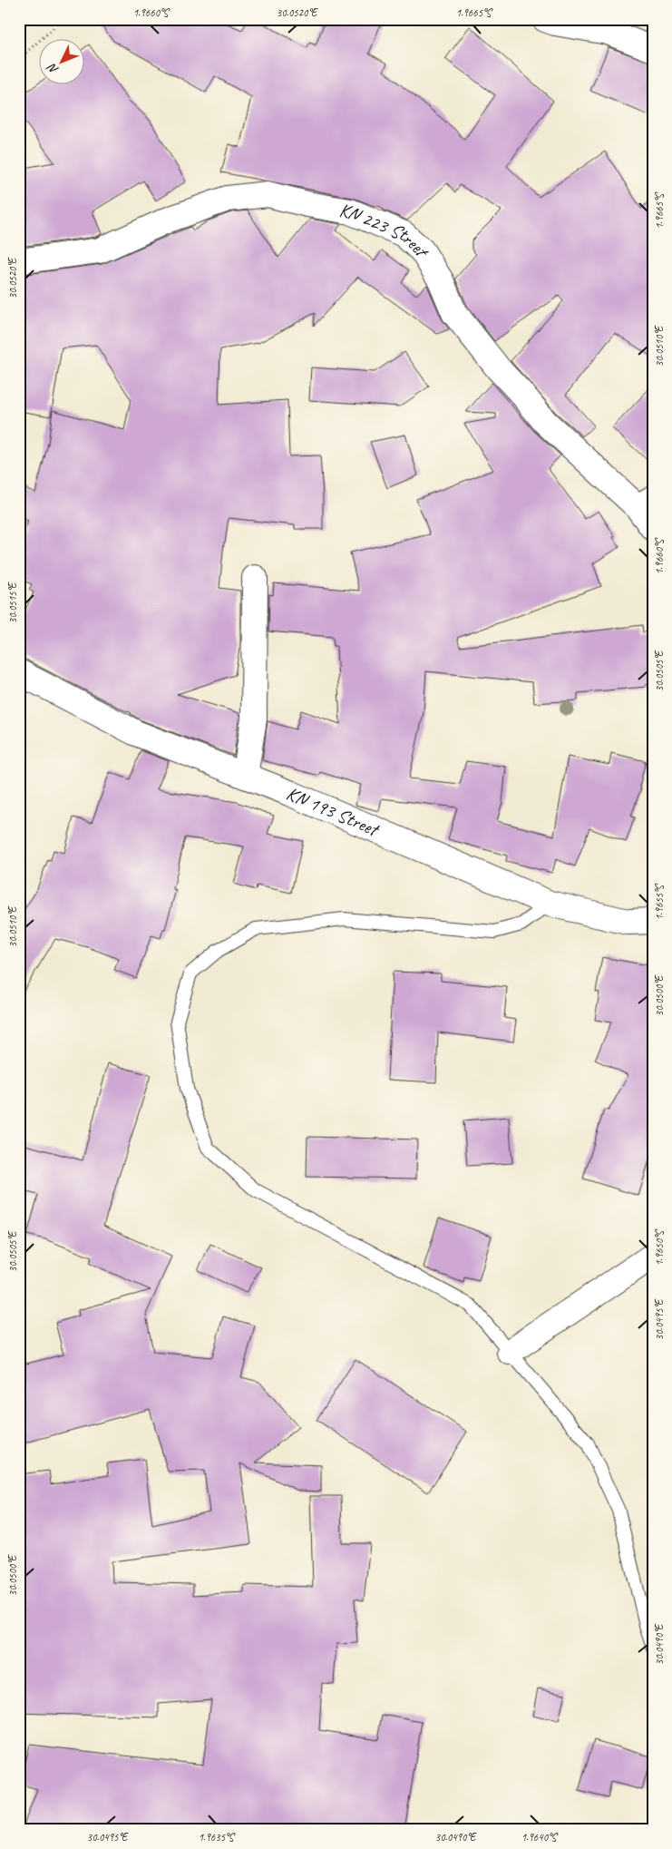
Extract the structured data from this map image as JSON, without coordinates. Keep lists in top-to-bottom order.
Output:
{
  "streets": {
    "street": ["KN 223 Street", "KN 193 Street"]
  },
  "north": "bottom left",
  "coordinates": [
    "1.9660°S",
    "30.0520°E",
    "1.9665°S",
    "30.0510°E",
    "30.0515°E",
    "30.0505°E",
    "1.9655°S",
    "30.0500°E",
    "1.9650°S",
    "30.0495°E",
    "30.0490°E",
    "1.9635°S",
    "1.9640°S"
  ]
}
